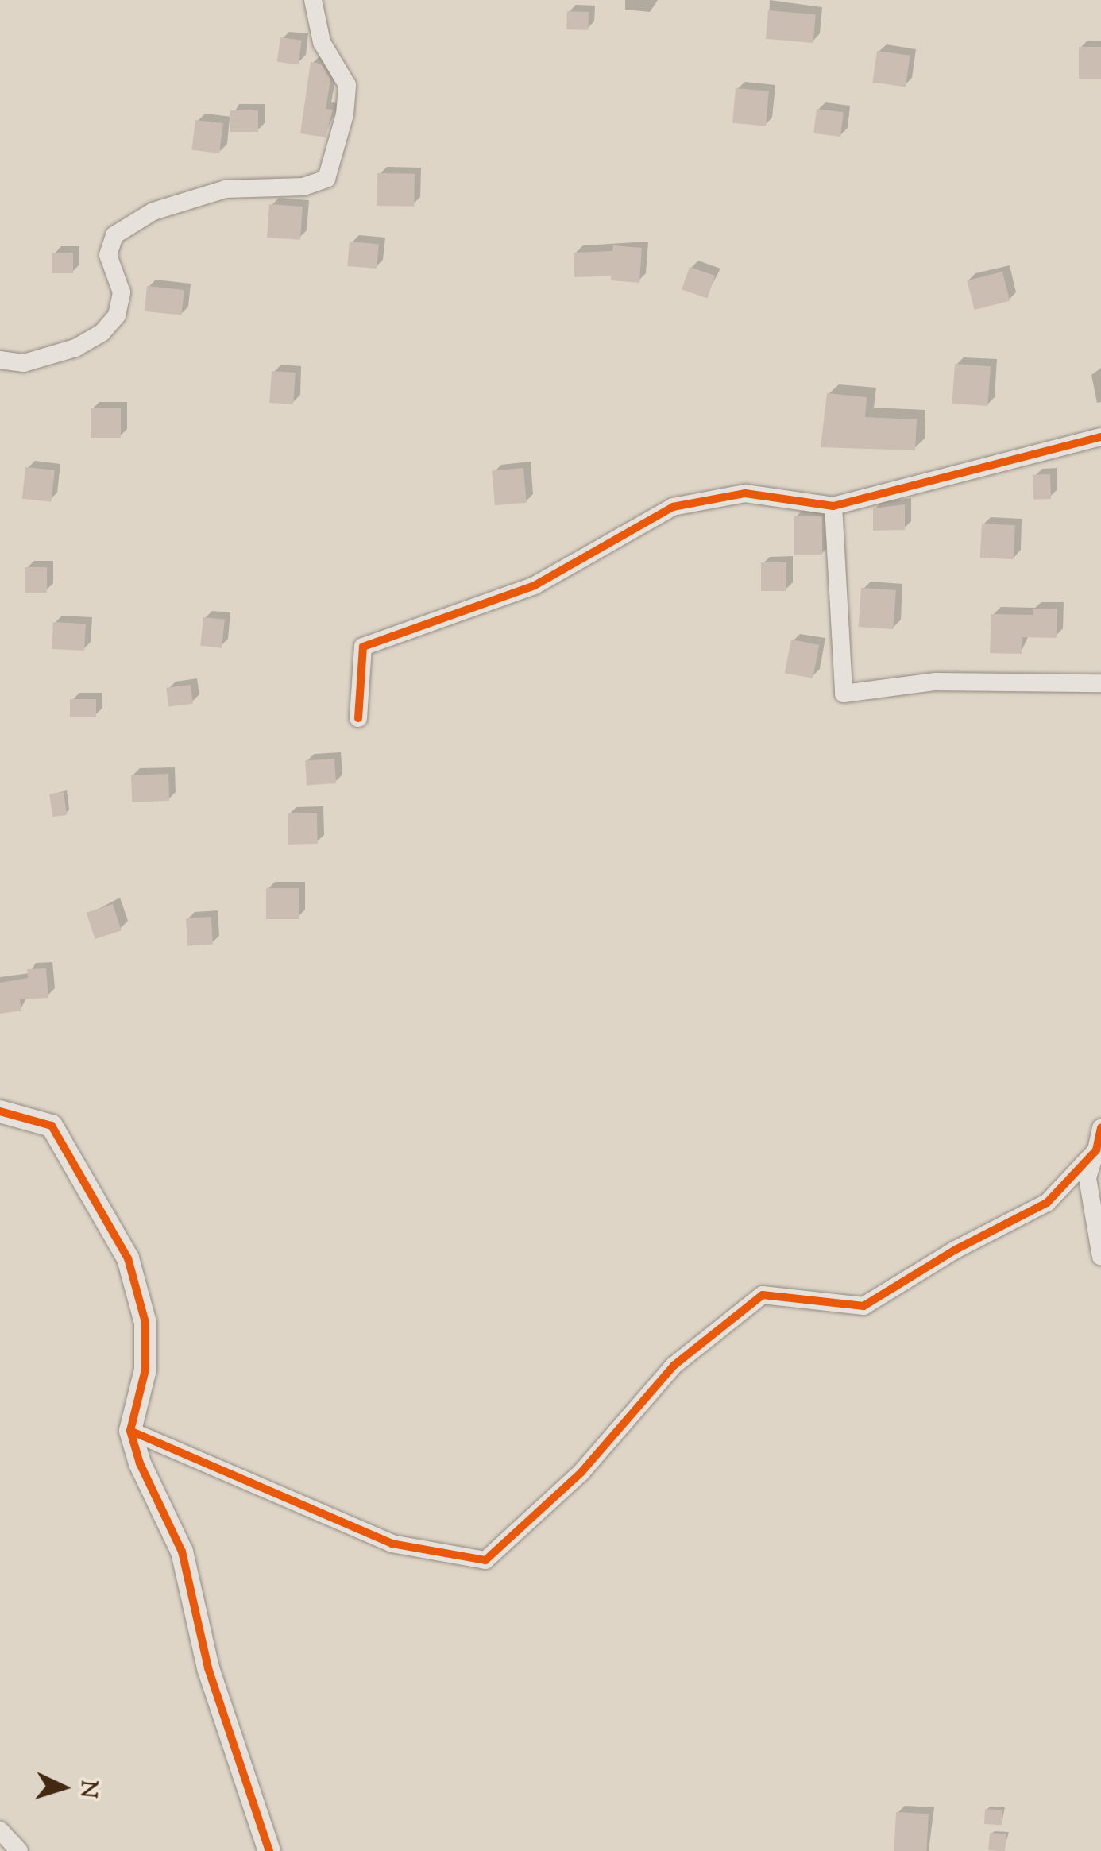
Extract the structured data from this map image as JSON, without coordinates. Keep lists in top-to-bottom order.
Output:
{
  "north": "right"
}
